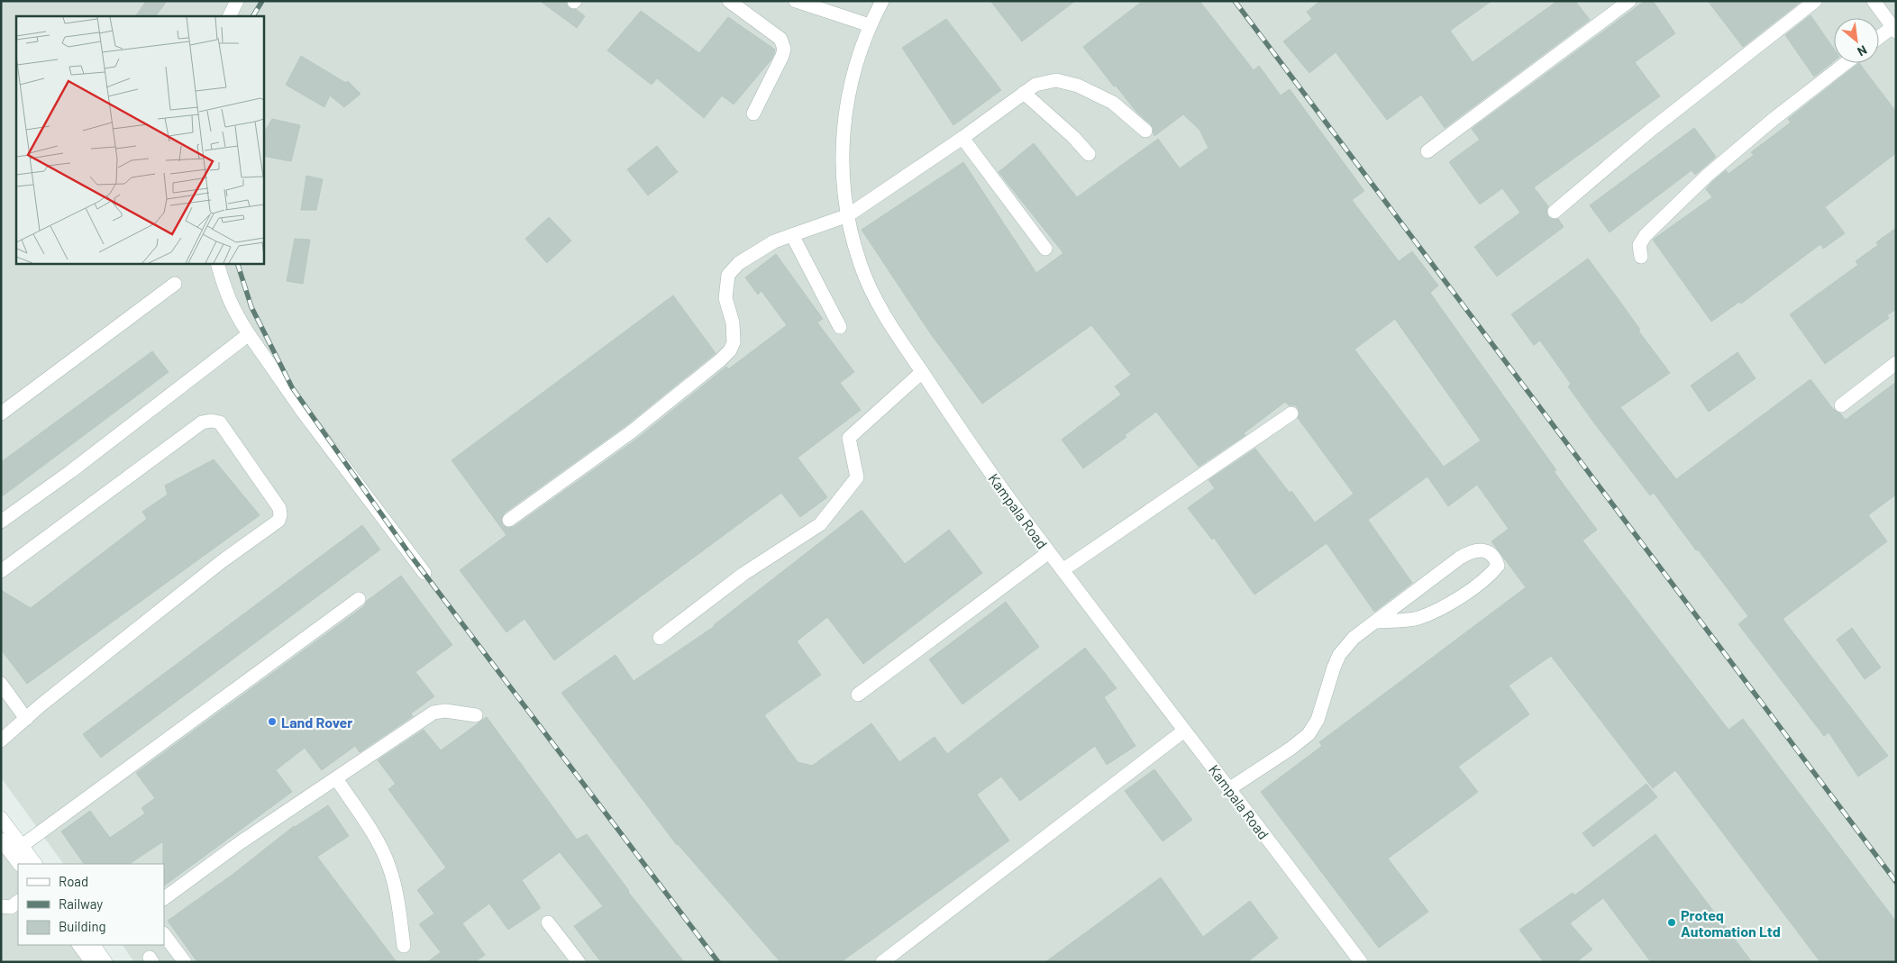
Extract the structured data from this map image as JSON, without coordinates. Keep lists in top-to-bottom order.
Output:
{
  "streets": {
    "street": ["Kampala Road"]
  },
  "places": ["Land Rover", "Proteq Automation Ltd"],
  "legend": ["Road", "Railway", "Building"],
  "north": "bottom right"
}
